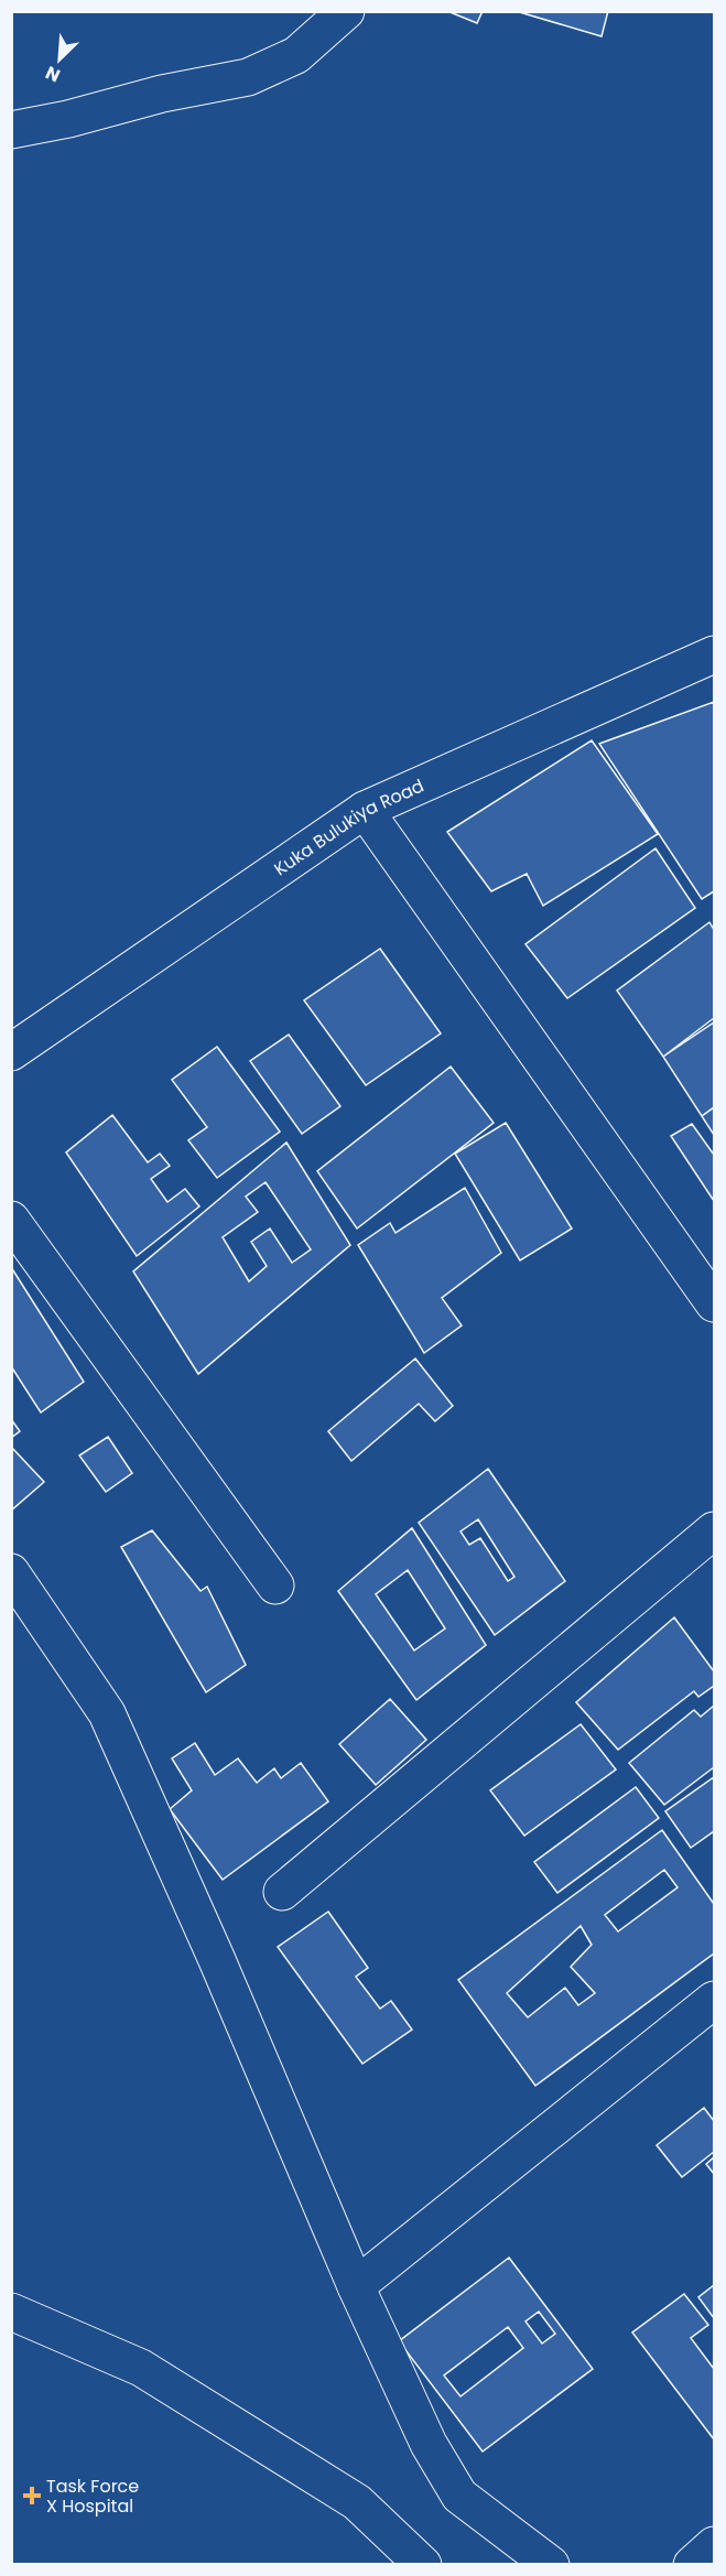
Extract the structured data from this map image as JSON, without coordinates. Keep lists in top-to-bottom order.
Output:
{
  "streets": {
    "street": ["Kuka Bulukiya Road"]
  },
  "places": {
    "health": ["Task Force X Hospital"]
  },
  "north": "bottom left"
}
